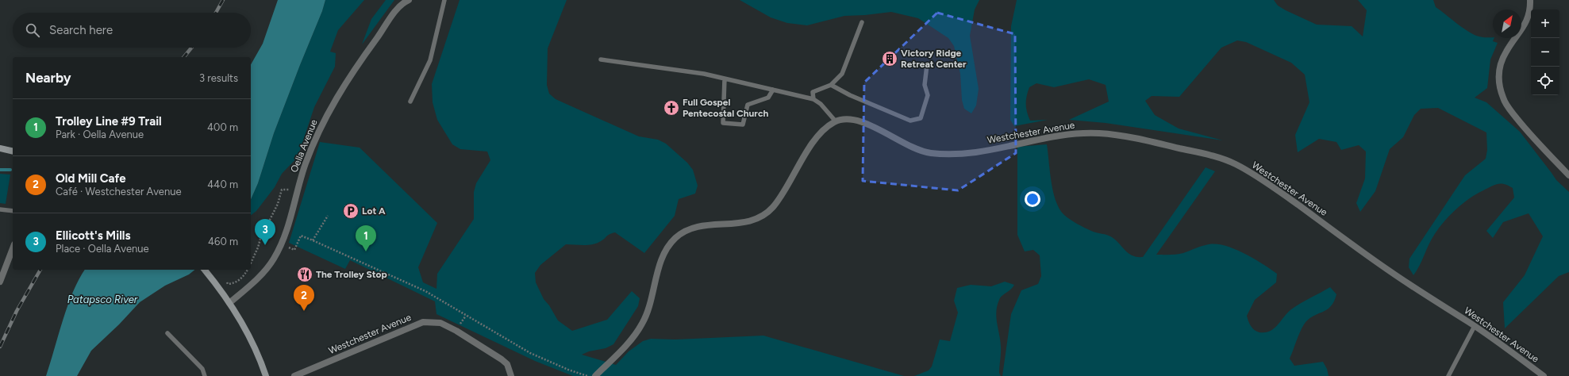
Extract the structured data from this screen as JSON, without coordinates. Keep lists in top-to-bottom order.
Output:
{
  "streets": {
    "street": ["Westchester Avenue", "Oella Avenue"]
  },
  "water": ["Patapsco River"],
  "places": {
    "building": ["Victory Ridge Retreat Center"],
    "church": ["Full Gospel Pentecostal Church"],
    "parking": ["Lot A"],
    "restaurant": ["The Trolley Stop"]
  },
  "north": "top right",
  "page": {
    "map_buttons": ["+", "−"],
    "search": "Search here",
    "heading": ["Nearby", "3 results"],
    "list": [
      {
        "mark": "1",
        "name": "Trolley Line #9 Trail",
        "note": "Park · Oella Avenue",
        "value": "400 m"
      },
      {
        "mark": "2",
        "name": "Old Mill Cafe",
        "note": "Café · Westchester Avenue",
        "value": "440 m"
      },
      {
        "mark": "3",
        "name": "Ellicott's Mills",
        "note": "Place · Oella Avenue",
        "value": "460 m"
      }
    ],
    "pins": ["3", "1", "2"]
  }
}
